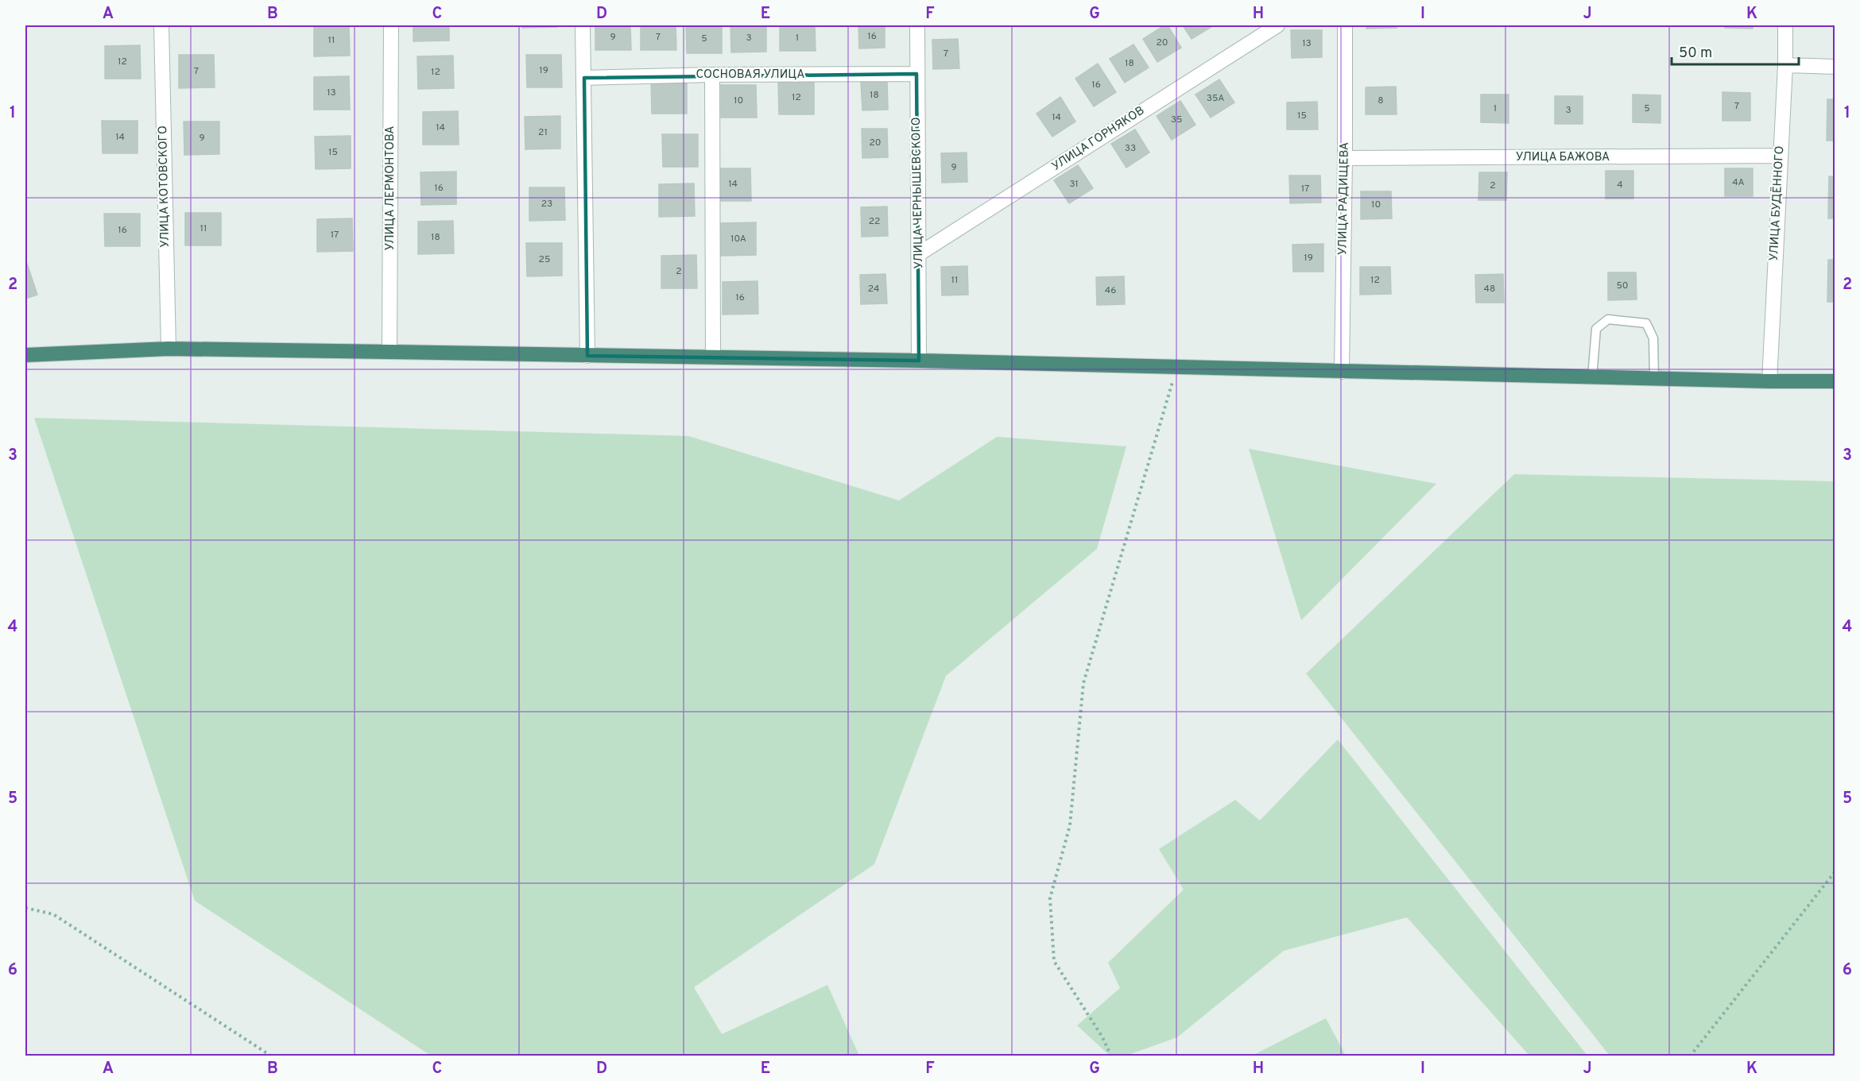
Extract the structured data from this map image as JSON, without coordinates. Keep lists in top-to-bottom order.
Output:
{
  "streets": {
    "street": [
      "СОСНОВАЯ УЛИЦА",
      "УЛИЦА ГОРНЯКОВ",
      "УЛИЦА БАЖОВА",
      "УЛИЦА КОТОВСКОГО",
      "УЛИЦА ЛЕРМОНТОВА",
      "УЛИЦА ЧЕРНЫШЕВСКОГО",
      "УЛИЦА РАДИЩЕВА",
      "УЛИЦА БУДЁННОГО"
    ]
  },
  "crossings": [
    ["СОСНОВАЯ УЛИЦА", "УЛИЦА ЧЕРНЫШЕВСКОГО"],
    ["УЛИЦА ГОРНЯКОВ", "УЛИЦА ЧЕРНЫШЕВСКОГО"],
    ["УЛИЦА БАЖОВА", "УЛИЦА РАДИЩЕВА"],
    ["УЛИЦА БАЖОВА", "УЛИЦА БУДЁННОГО"]
  ],
  "house_numbers": [
    "16",
    "9",
    "7",
    "3",
    "1",
    "5",
    "11",
    "20",
    "13",
    "7",
    "12",
    "18",
    "19",
    "7",
    "12",
    "16",
    "13",
    "18",
    "12",
    "35А",
    "10",
    "8",
    "7",
    "1",
    "5",
    "3",
    "15",
    "14",
    "35",
    "14",
    "21",
    "14",
    "9",
    "20",
    "33",
    "15",
    "9",
    "4А",
    "14",
    "31",
    "4",
    "2",
    "16",
    "17",
    "23",
    "10",
    "22",
    "11",
    "16",
    "17",
    "18",
    "10А",
    "19",
    "25",
    "2",
    "11",
    "12",
    "50",
    "24",
    "48",
    "46",
    "16"
  ],
  "scale_bar": "50 m",
  "grid": {
    "columns": [
      "A",
      "B",
      "C",
      "D",
      "E",
      "F",
      "G",
      "H",
      "I",
      "J",
      "K"
    ],
    "rows": [
      "1",
      "2",
      "3",
      "4",
      "5",
      "6"
    ]
  }
}
